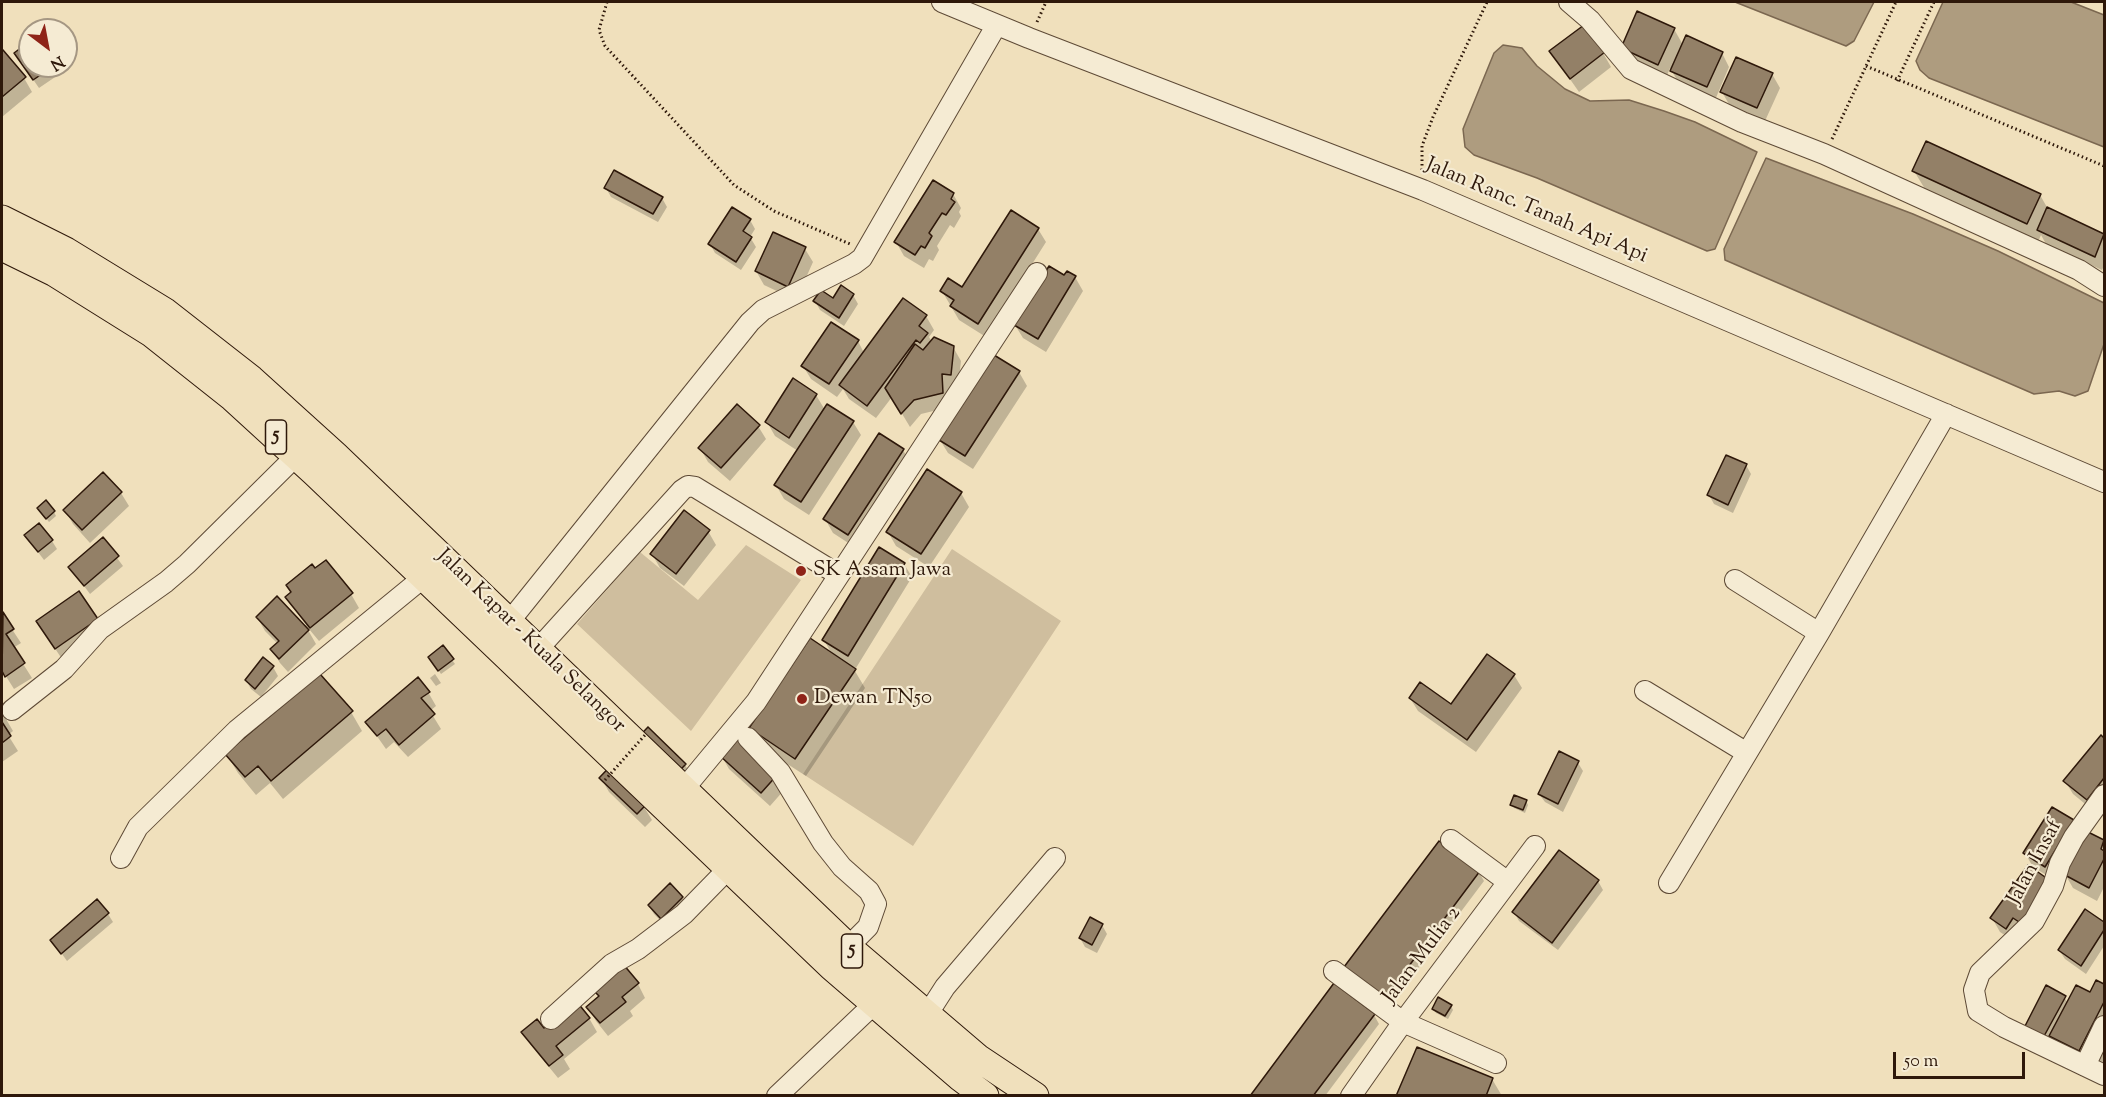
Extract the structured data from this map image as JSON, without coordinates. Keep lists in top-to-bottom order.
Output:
{
  "streets": {
    "highway": ["5", "Jalan Kapar - Kuala Selangor"],
    "street": ["Jalan Ranc. Tanah Api Api", "Jalan Insaf", "Jalan Mulia 2"]
  },
  "places": ["SK Assam Jawa", "Dewan TN50"],
  "scale_bar": "50 m",
  "north": "bottom right"
}
